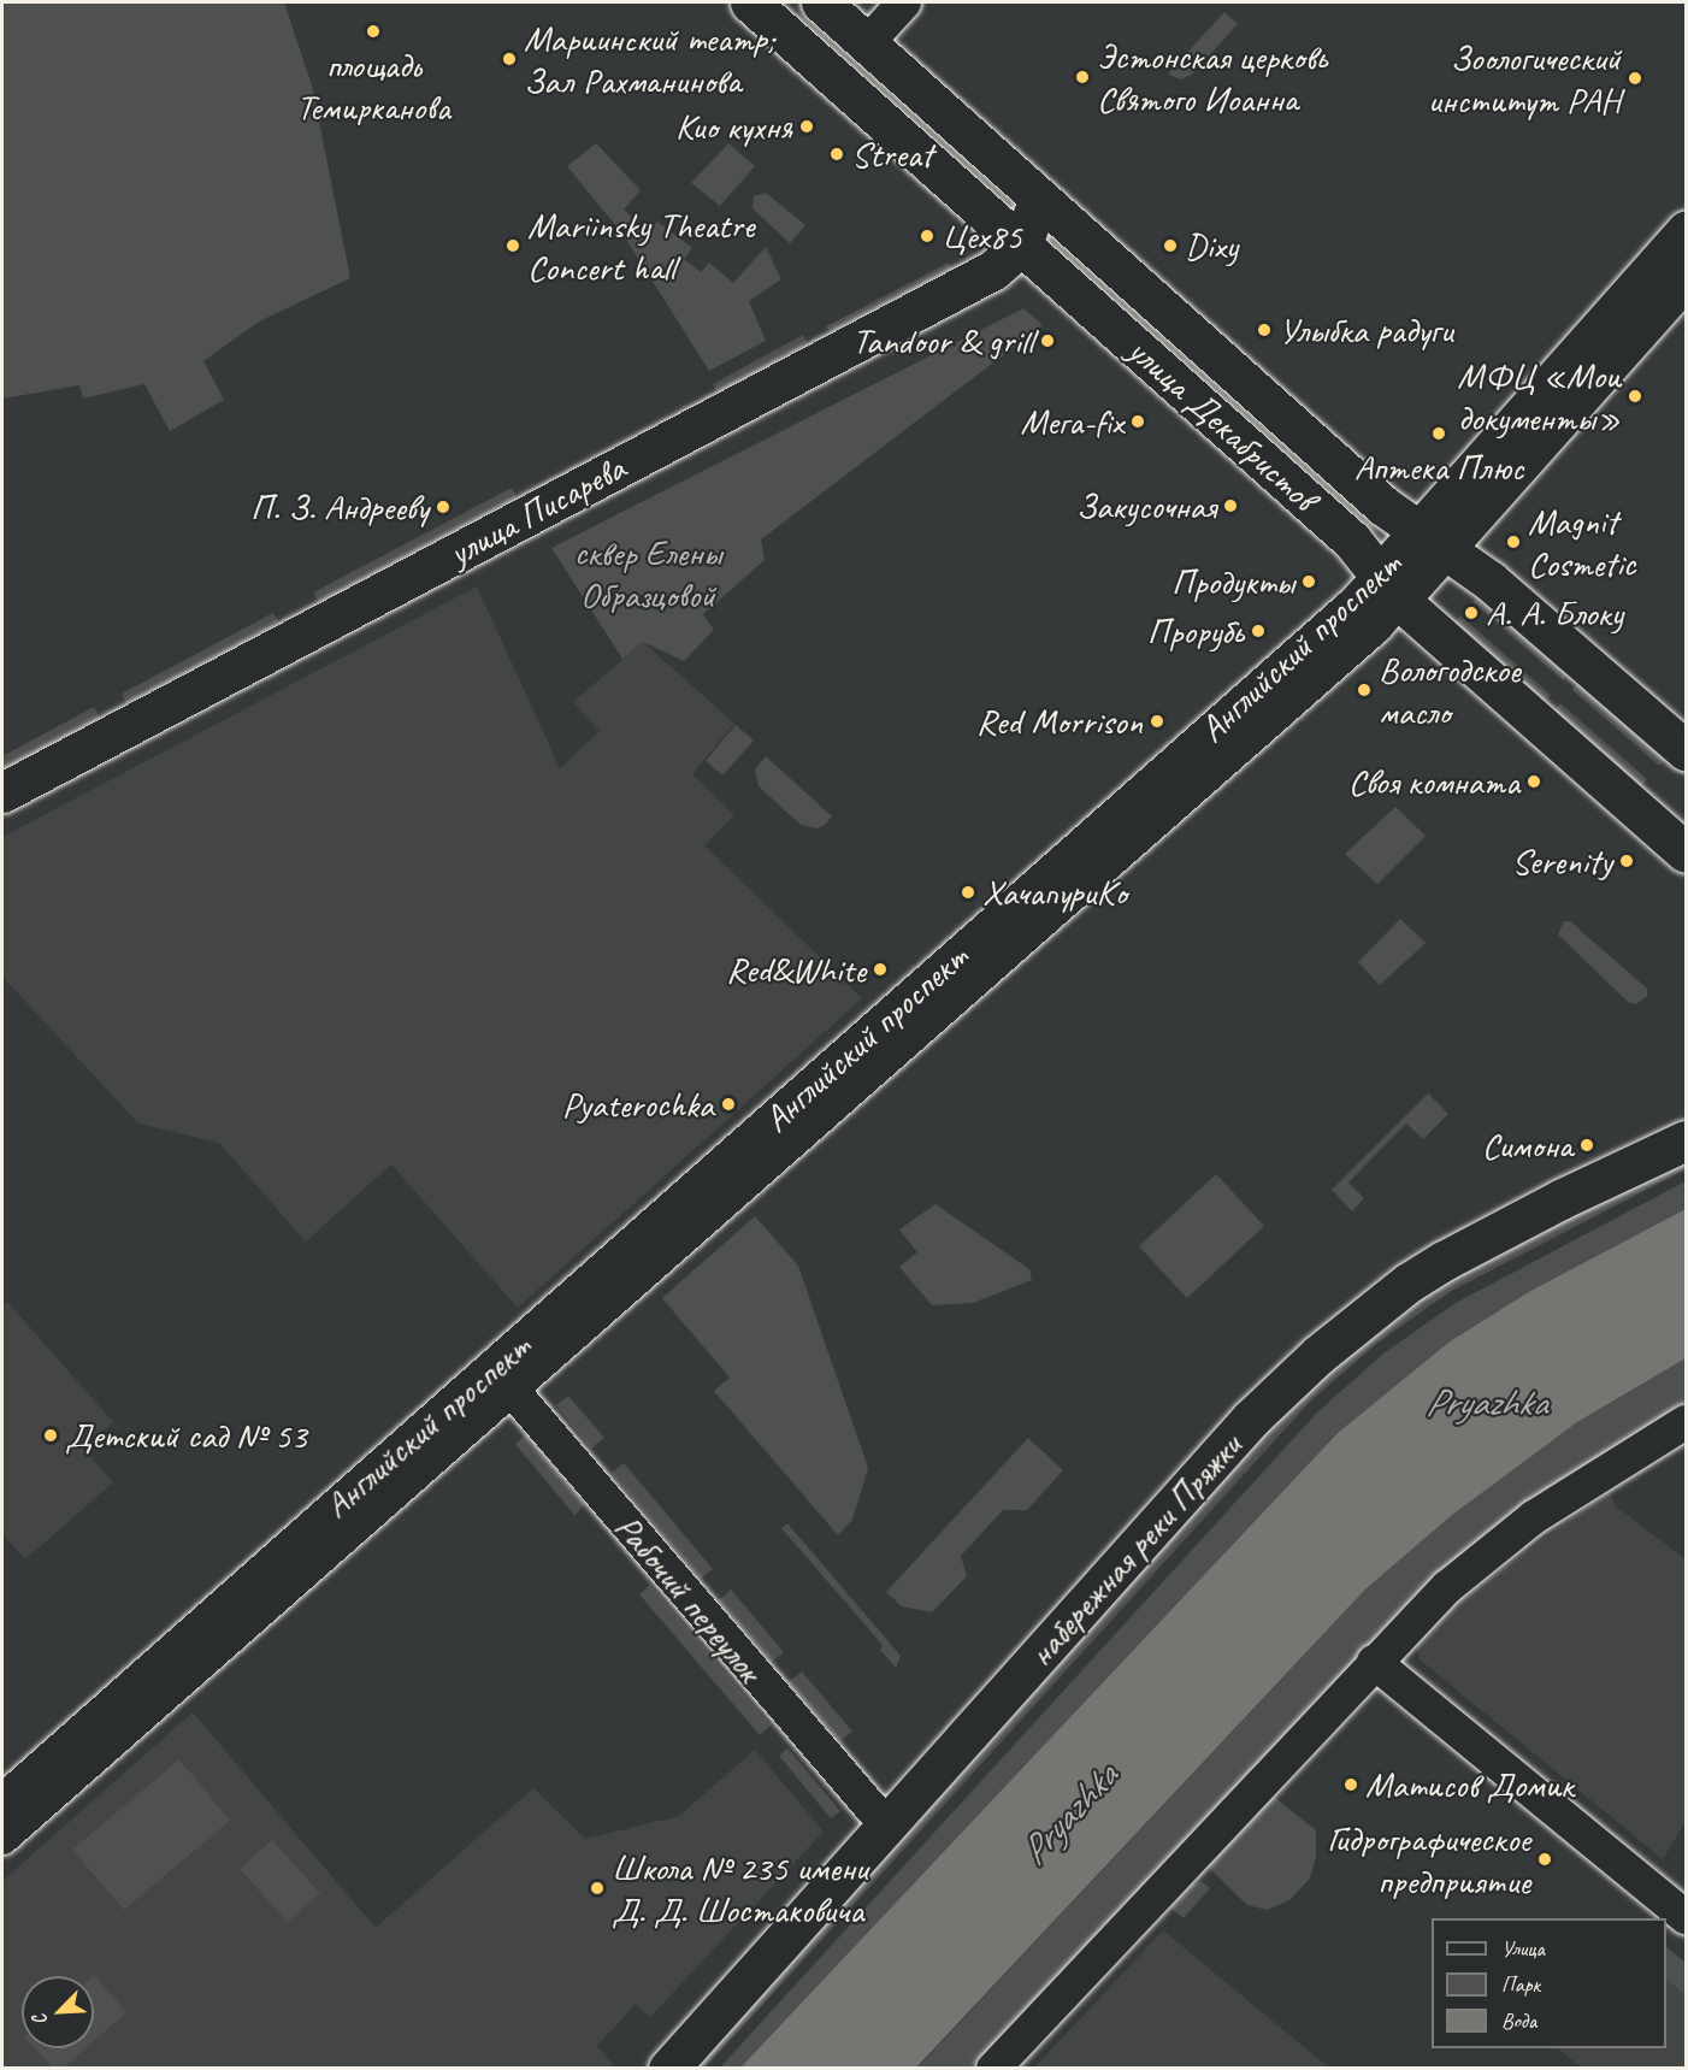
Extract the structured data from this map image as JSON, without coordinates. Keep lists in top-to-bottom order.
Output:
{
  "streets": {
    "main road": [
      "улица Декабристов",
      "улица Писарева",
      "Английский проспект",
      "набережная реки Пряжки"
    ],
    "street": ["Рабочий переулок"]
  },
  "crossings": [
    ["улица Декабристов", "улица Писарева"],
    ["улица Декабристов", "Английский проспект"],
    ["Английский проспект", "Рабочий переулок"],
    ["набережная реки Пряжки", "Рабочий переулок"]
  ],
  "water": ["Pryazhka"],
  "parks": ["сквер Елены Образцовой"],
  "places": [
    "площадь Темирканова",
    "Мариинский театр; Зал Рахманинова",
    "Эстонская церковь Святого Иоанна",
    "Зоологический институт РАН",
    "Кио кухня",
    "Streat",
    "Цех85",
    "Mariinsky Theatre Concert hall",
    "Dixy",
    "Улыбка радуги",
    "Tandoor & grill",
    "МФЦ «Мои документы»",
    "Мега-fix",
    "Аптека Плюс",
    "Закусочная",
    "П. З. Андрееву",
    "Magnit Cosmetic",
    "Продукты",
    "А. А. Блоку",
    "Прорубь",
    "Вологодское масло",
    "Red Morrison",
    "Своя комната",
    "Serenity",
    "ХачапуриКо",
    "Red&White",
    "Pyaterochka",
    "Симона",
    "Детский сад № 53",
    "Матисов Домик",
    "Гидрографическое предприятие",
    "Школа № 235 имени Д. Д. Шостаковича"
  ],
  "legend": ["Улица", "Парк", "Вода"],
  "north": "bottom left"
}
